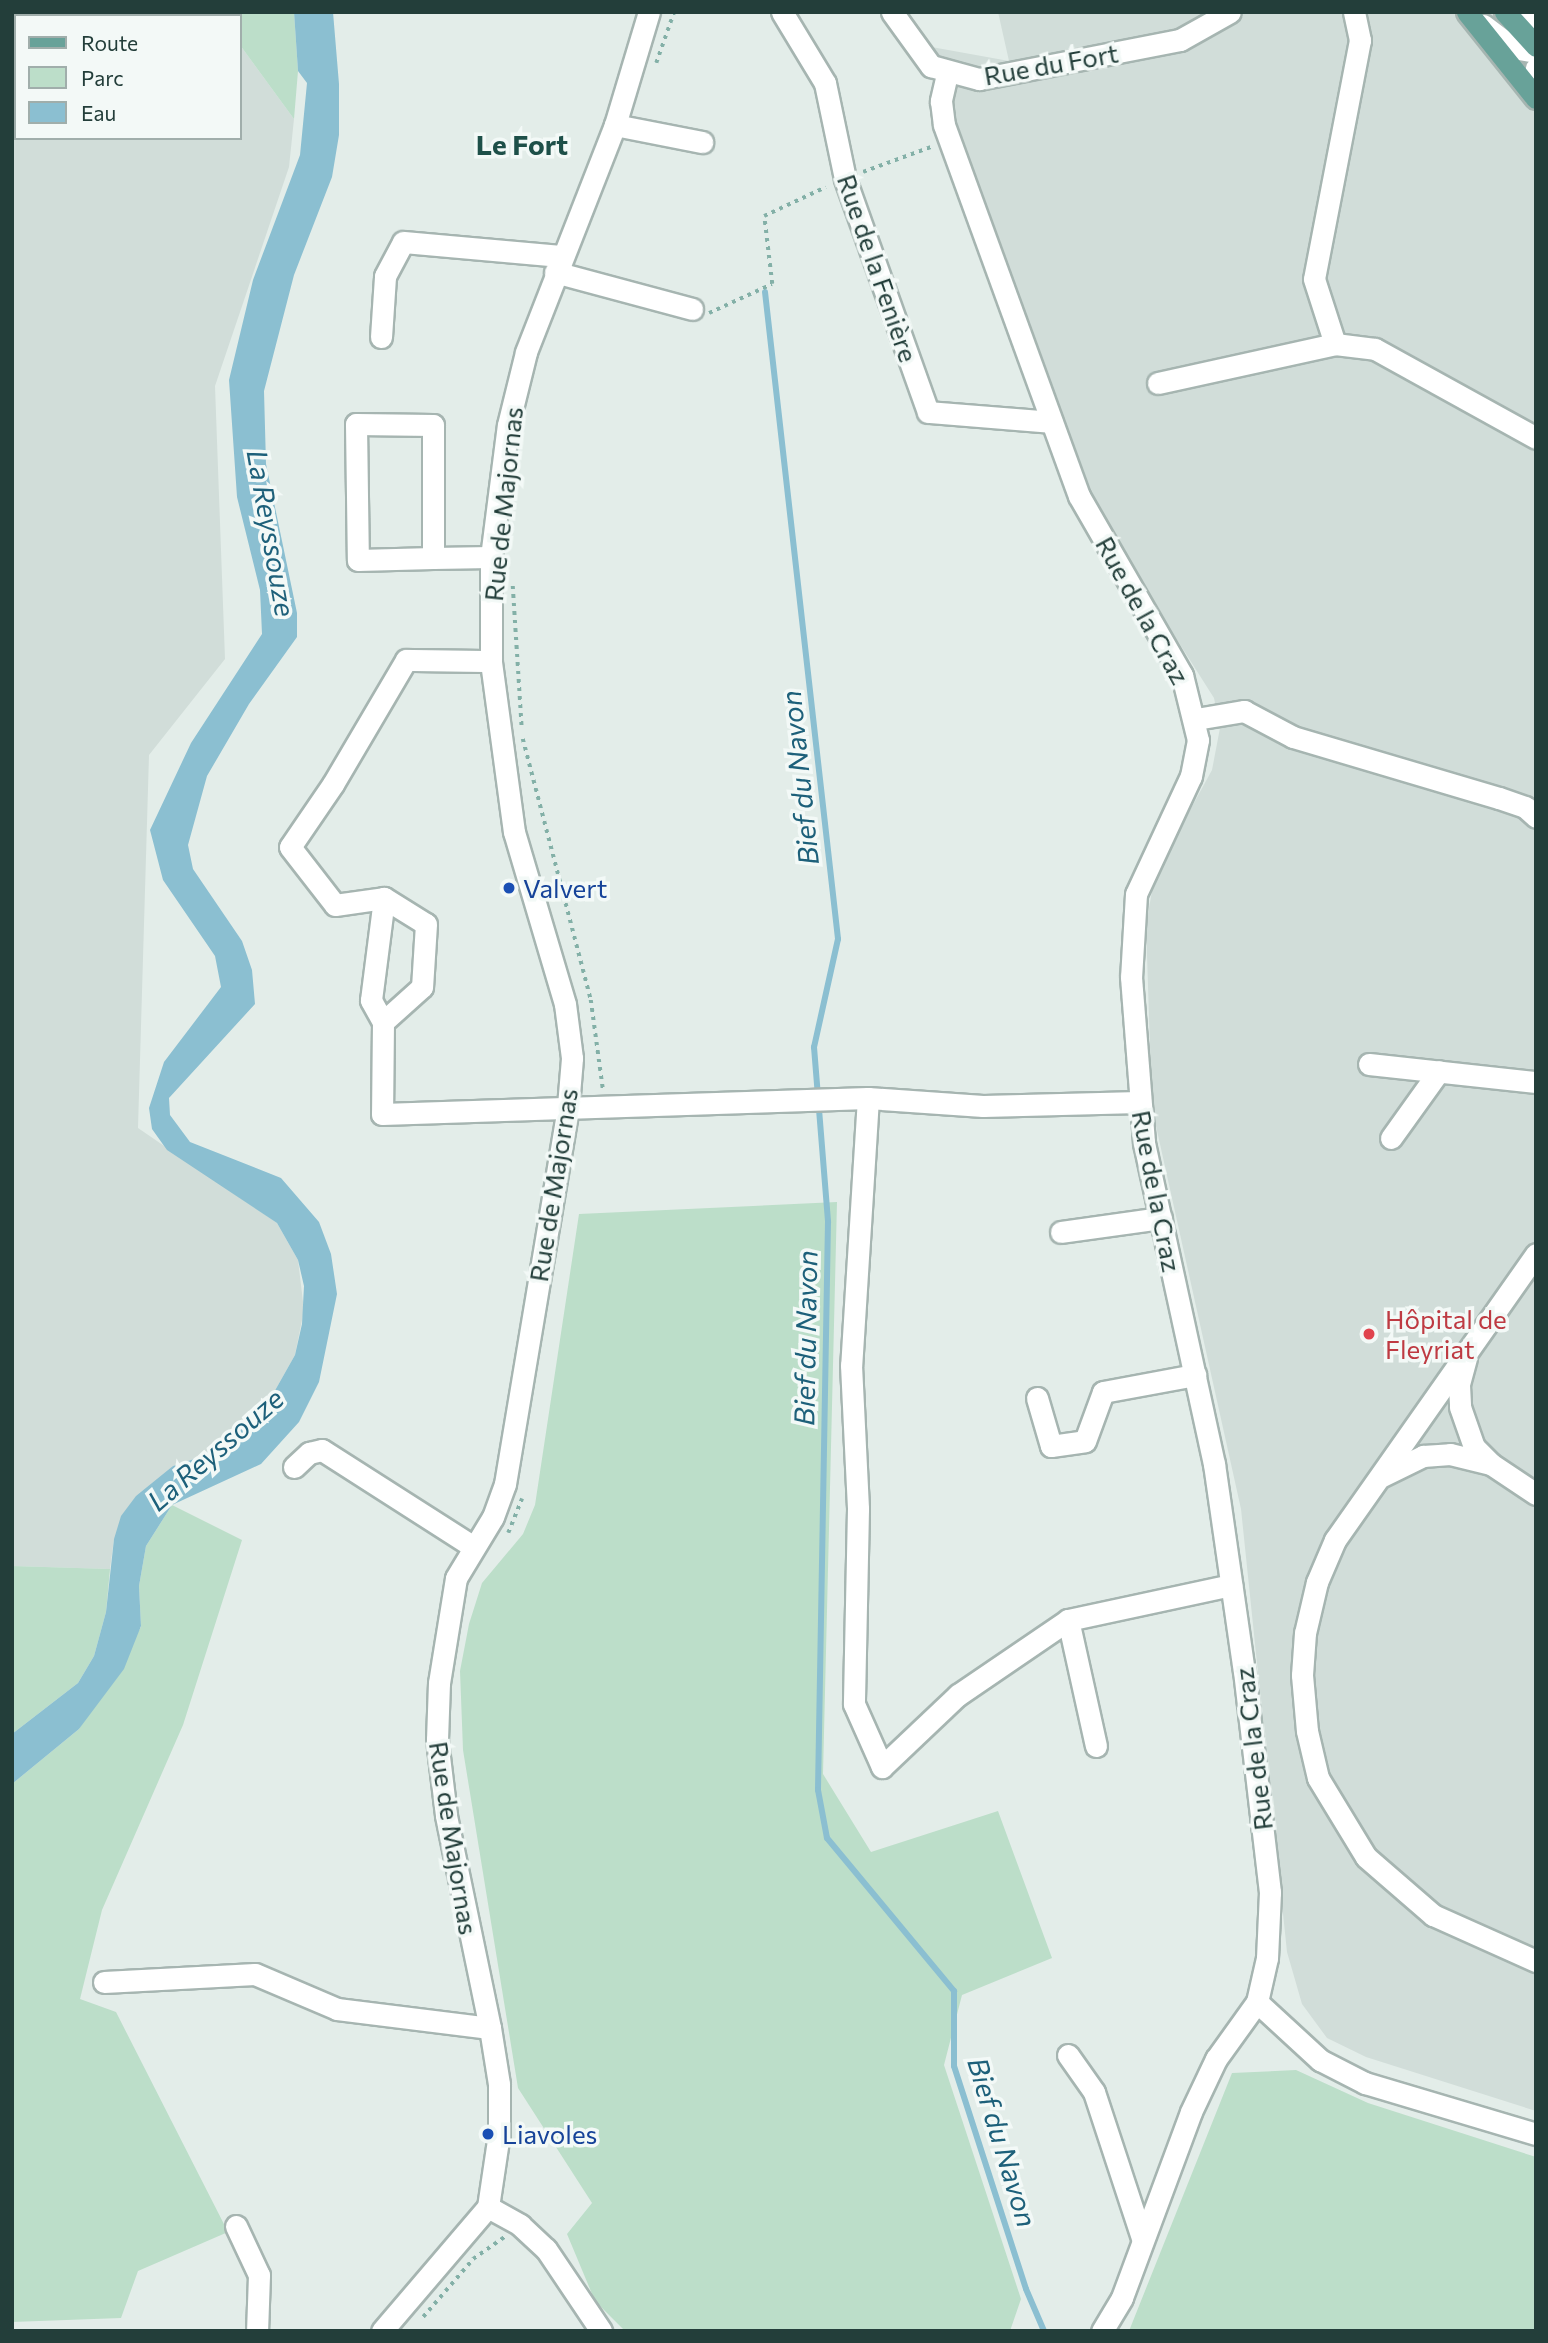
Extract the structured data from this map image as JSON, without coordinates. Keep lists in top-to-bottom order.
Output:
{
  "streets": {
    "street": [
      "Rue du Fort",
      "Rue de la Fenière",
      "Rue de Majornas",
      "Rue de la Craz"
    ]
  },
  "crossings": [
    ["Rue du Fort", "Rue de la Craz"],
    ["Rue de la Fenière", "Rue de la Craz"]
  ],
  "districts": ["Le Fort"],
  "water": ["La Reyssouze", "Bief du Navon"],
  "places": ["Valvert", "Hôpital de Fleyriat", "Liavoles"],
  "legend": ["Route", "Parc", "Eau"]
}
